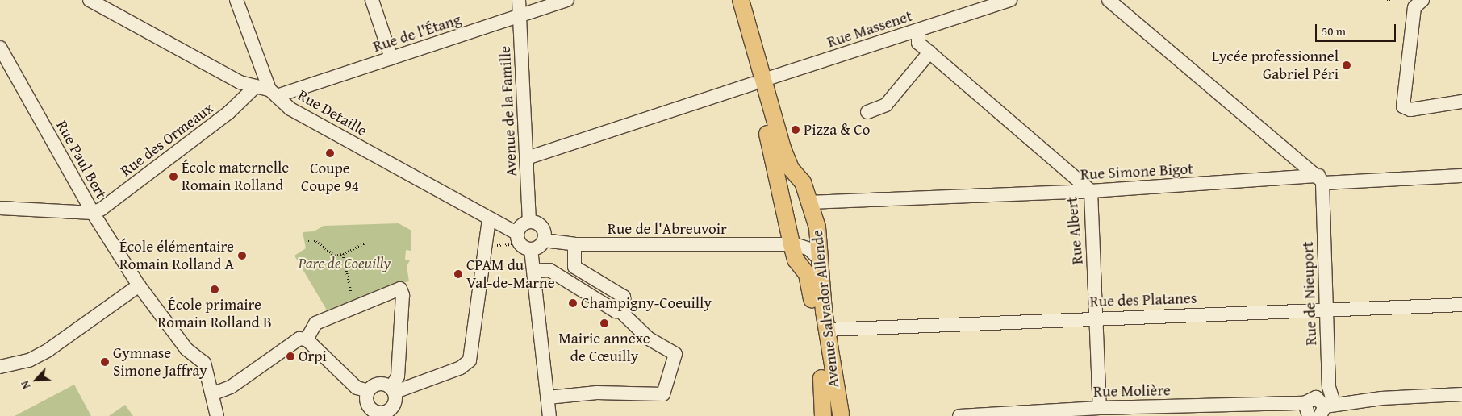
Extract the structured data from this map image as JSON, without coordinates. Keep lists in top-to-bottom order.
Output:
{
  "streets": {
    "main road": ["Avenue Salvador Allende"],
    "street": [
      "Rue Massenet",
      "Rue de l'Étang",
      "Avenue de la Famille",
      "Rue Detaille",
      "Rue des Ormeaux",
      "Rue Paul Bert",
      "Rue Simone Bigot",
      "Rue de l'Abreuvoir",
      "Rue Albert",
      "Rue de Nieuport",
      "Rue des Platanes",
      "Rue Molière"
    ]
  },
  "crossings": [
    ["Rue Massenet", "Avenue de la Famille"],
    ["Rue Massenet", "Rue Albert"],
    ["Rue Massenet", "Avenue Salvador Allende"],
    ["Rue de l'Étang", "Avenue de la Famille"],
    ["Rue de l'Étang", "Rue Detaille"],
    ["Rue Detaille", "Rue des Ormeaux"],
    ["Rue des Ormeaux", "Rue Paul Bert"],
    ["Rue Simone Bigot", "Rue Albert"],
    ["Rue Simone Bigot", "Rue de Nieuport"],
    ["Rue Simone Bigot", "Avenue Salvador Allende"],
    ["Rue de l'Abreuvoir", "Avenue Salvador Allende"],
    ["Rue Albert", "Rue des Platanes"],
    ["Rue Albert", "Rue Molière"],
    ["Rue de Nieuport", "Rue des Platanes"],
    ["Rue de Nieuport", "Rue Molière"],
    ["Rue des Platanes", "Avenue Salvador Allende"]
  ],
  "parks": ["Parc de Coeuilly"],
  "places": [
    "Lycée professionnel Gabriel Péri",
    "Pizza & Co",
    "Coupe Coupe 94",
    "École maternelle Romain Rolland",
    "École élémentaire Romain Rolland A",
    "CPAM du Val-de-Marne",
    "École primaire Romain Rolland B",
    "Champigny-Coeuilly",
    "Mairie annexe de Cœuilly",
    "Orpi",
    "Gymnase Simone Jaffray"
  ],
  "scale_bar": "50 m",
  "north": "bottom left"
}
